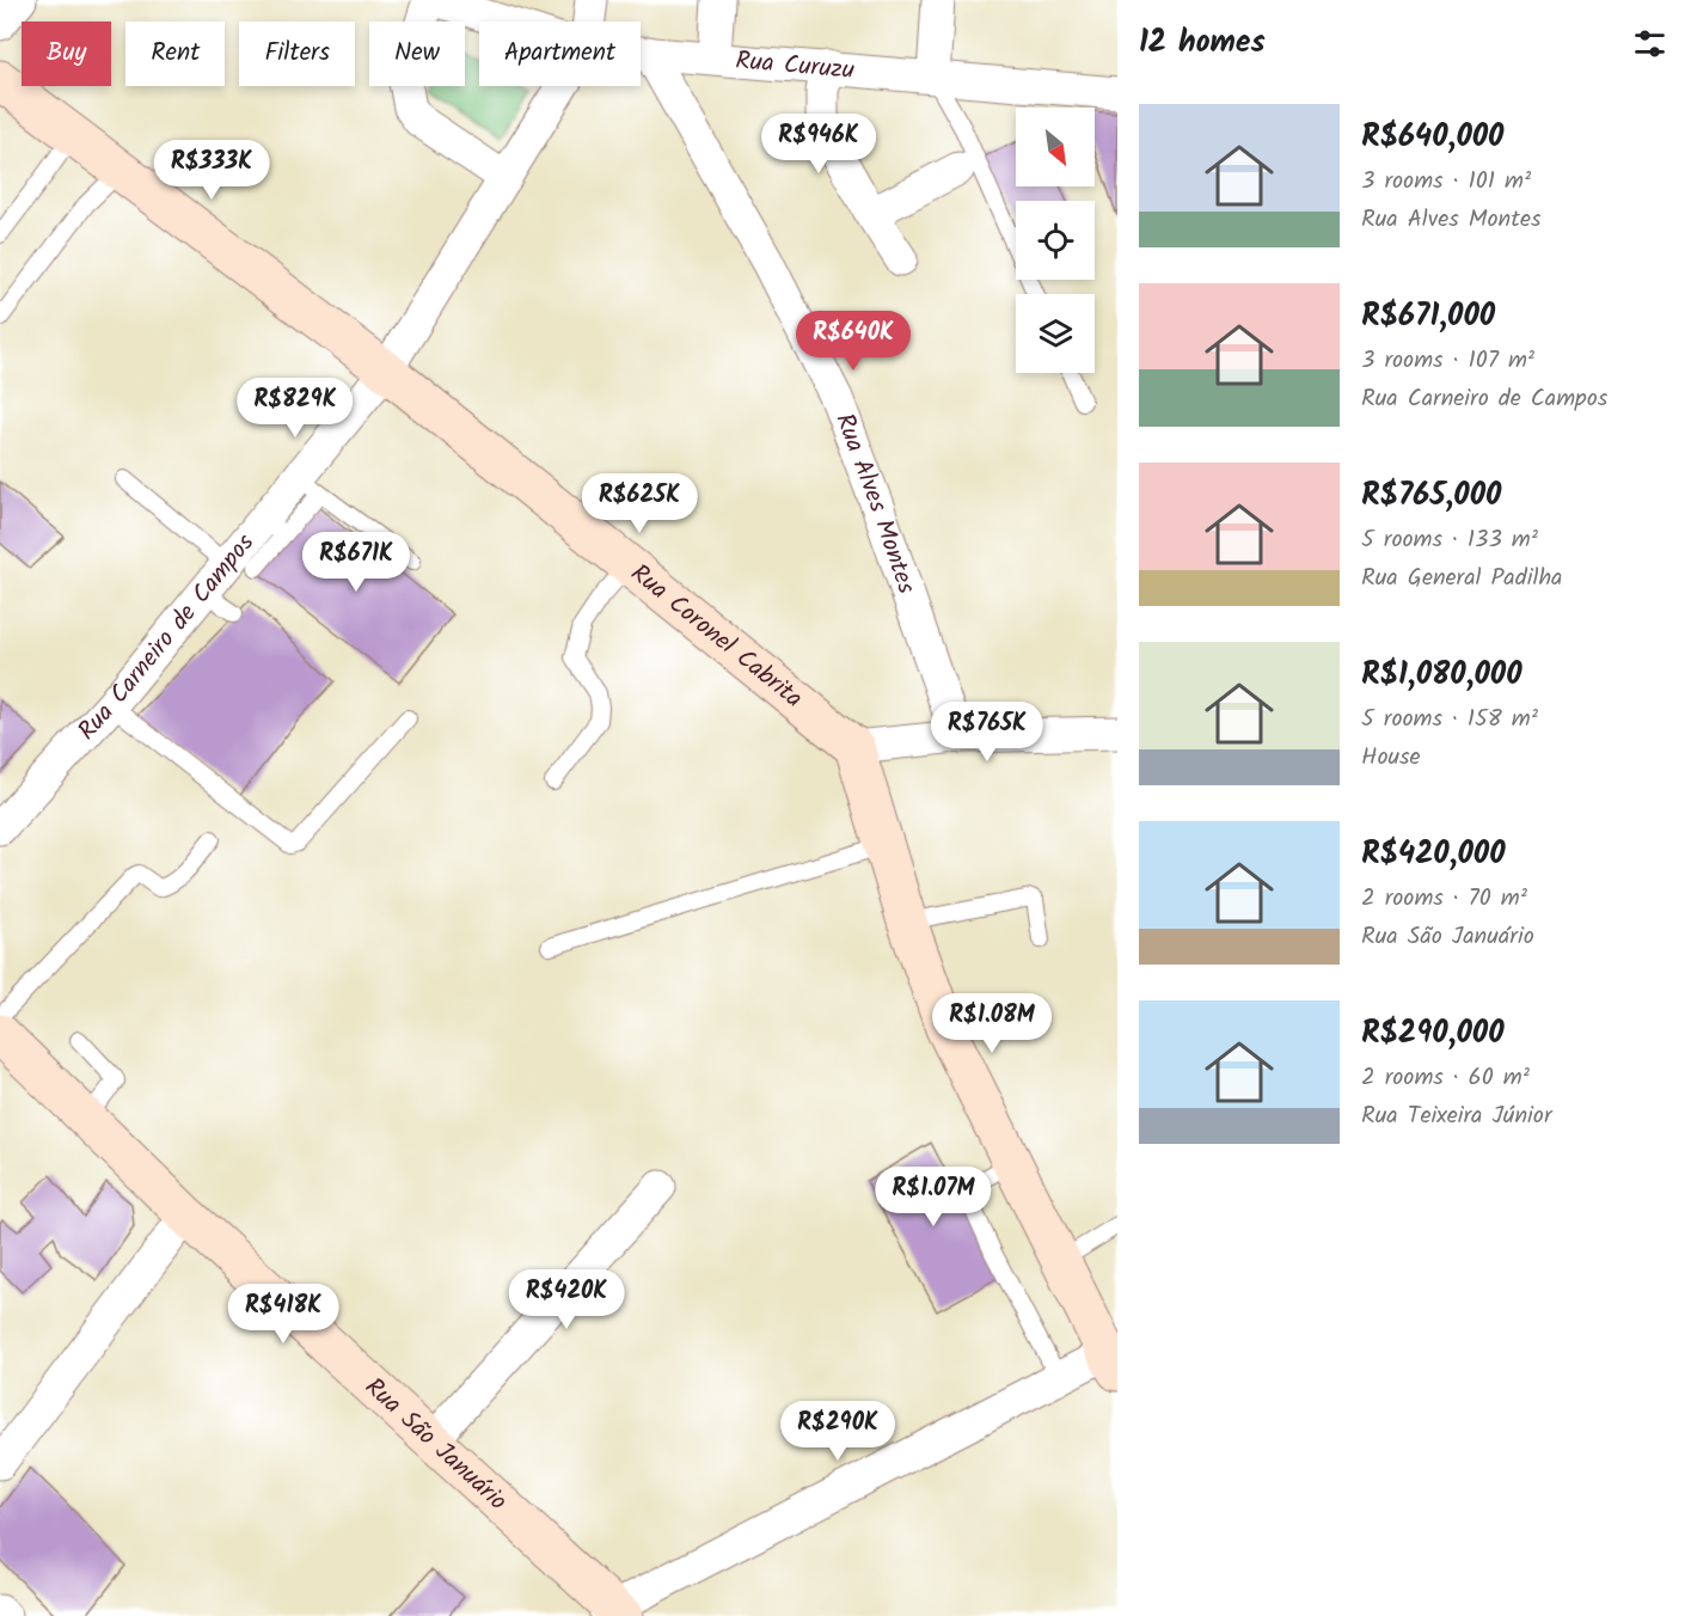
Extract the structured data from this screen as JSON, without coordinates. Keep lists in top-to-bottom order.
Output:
{
  "streets": {
    "street": [
      "Rua Curuzu",
      "Rua Alves Montes",
      "Rua Coronel Cabrita",
      "Rua Carneiro de Campos",
      "Rua São Januário"
    ]
  },
  "crossings": [
    ["Rua Curuzu", "Rua Alves Montes"],
    ["Rua Coronel Cabrita", "Rua Carneiro de Campos"]
  ],
  "north": "bottom right",
  "page": {
    "heading": "12 homes",
    "chip": [
      "Buy",
      "Rent",
      "Filters",
      "New",
      "Apartment"
    ],
    "list": [
      {
        "name": "R$640,000",
        "note": "3 rooms · 101 m² · Rua Alves Montes"
      },
      {
        "name": "R$671,000",
        "note": "3 rooms · 107 m² · Rua Carneiro de Campos"
      },
      {
        "name": "R$765,000",
        "note": "5 rooms · 133 m² · Rua General Padilha"
      },
      {
        "name": "R$1,080,000",
        "note": "5 rooms · 158 m² · House"
      },
      {
        "name": "R$420,000",
        "note": "2 rooms · 70 m² · Rua São Januário"
      },
      {
        "name": "R$290,000",
        "note": "2 rooms · 60 m² · Rua Teixeira Júnior"
      }
    ],
    "price": [
      "R$946K",
      "R$333K",
      "R$640K",
      "R$829K",
      "R$625K",
      "R$671K",
      "R$765K",
      "R$1.08M",
      "R$1.07M",
      "R$420K",
      "R$418K",
      "R$290K"
    ]
  }
}
